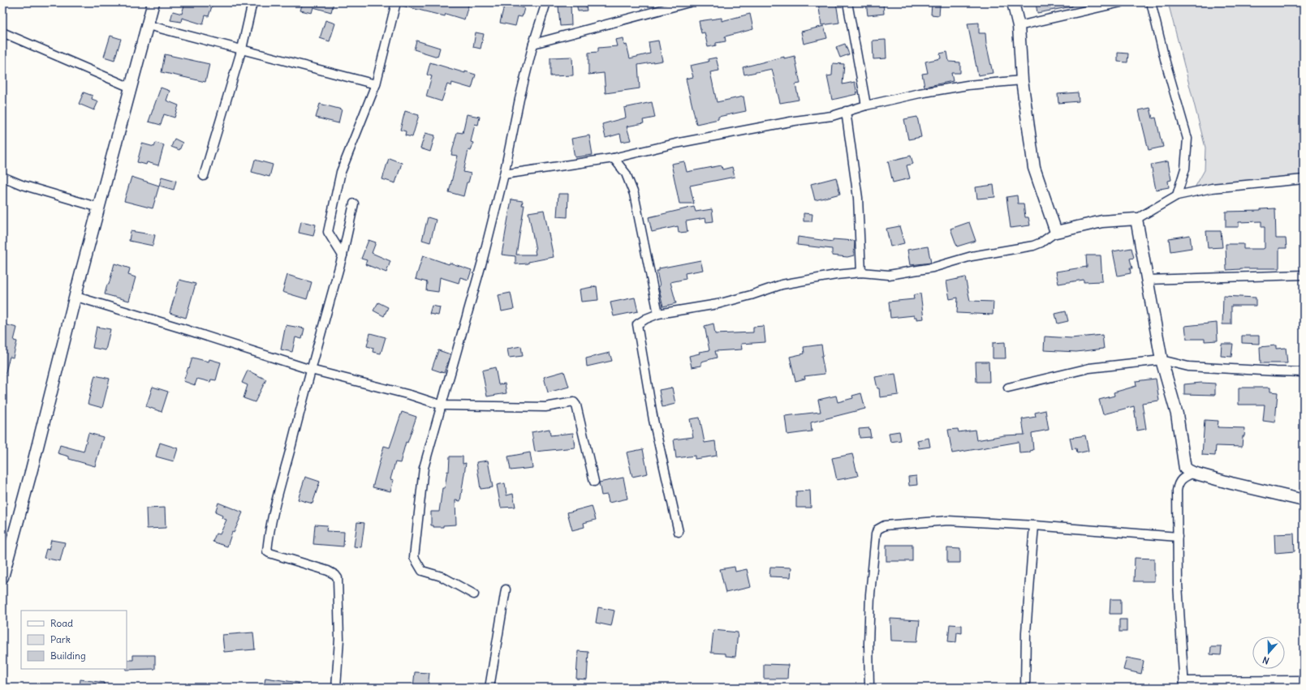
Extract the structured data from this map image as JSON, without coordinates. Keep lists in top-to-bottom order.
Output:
{
  "legend": ["Road", "Park", "Building"],
  "north": "bottom"
}
